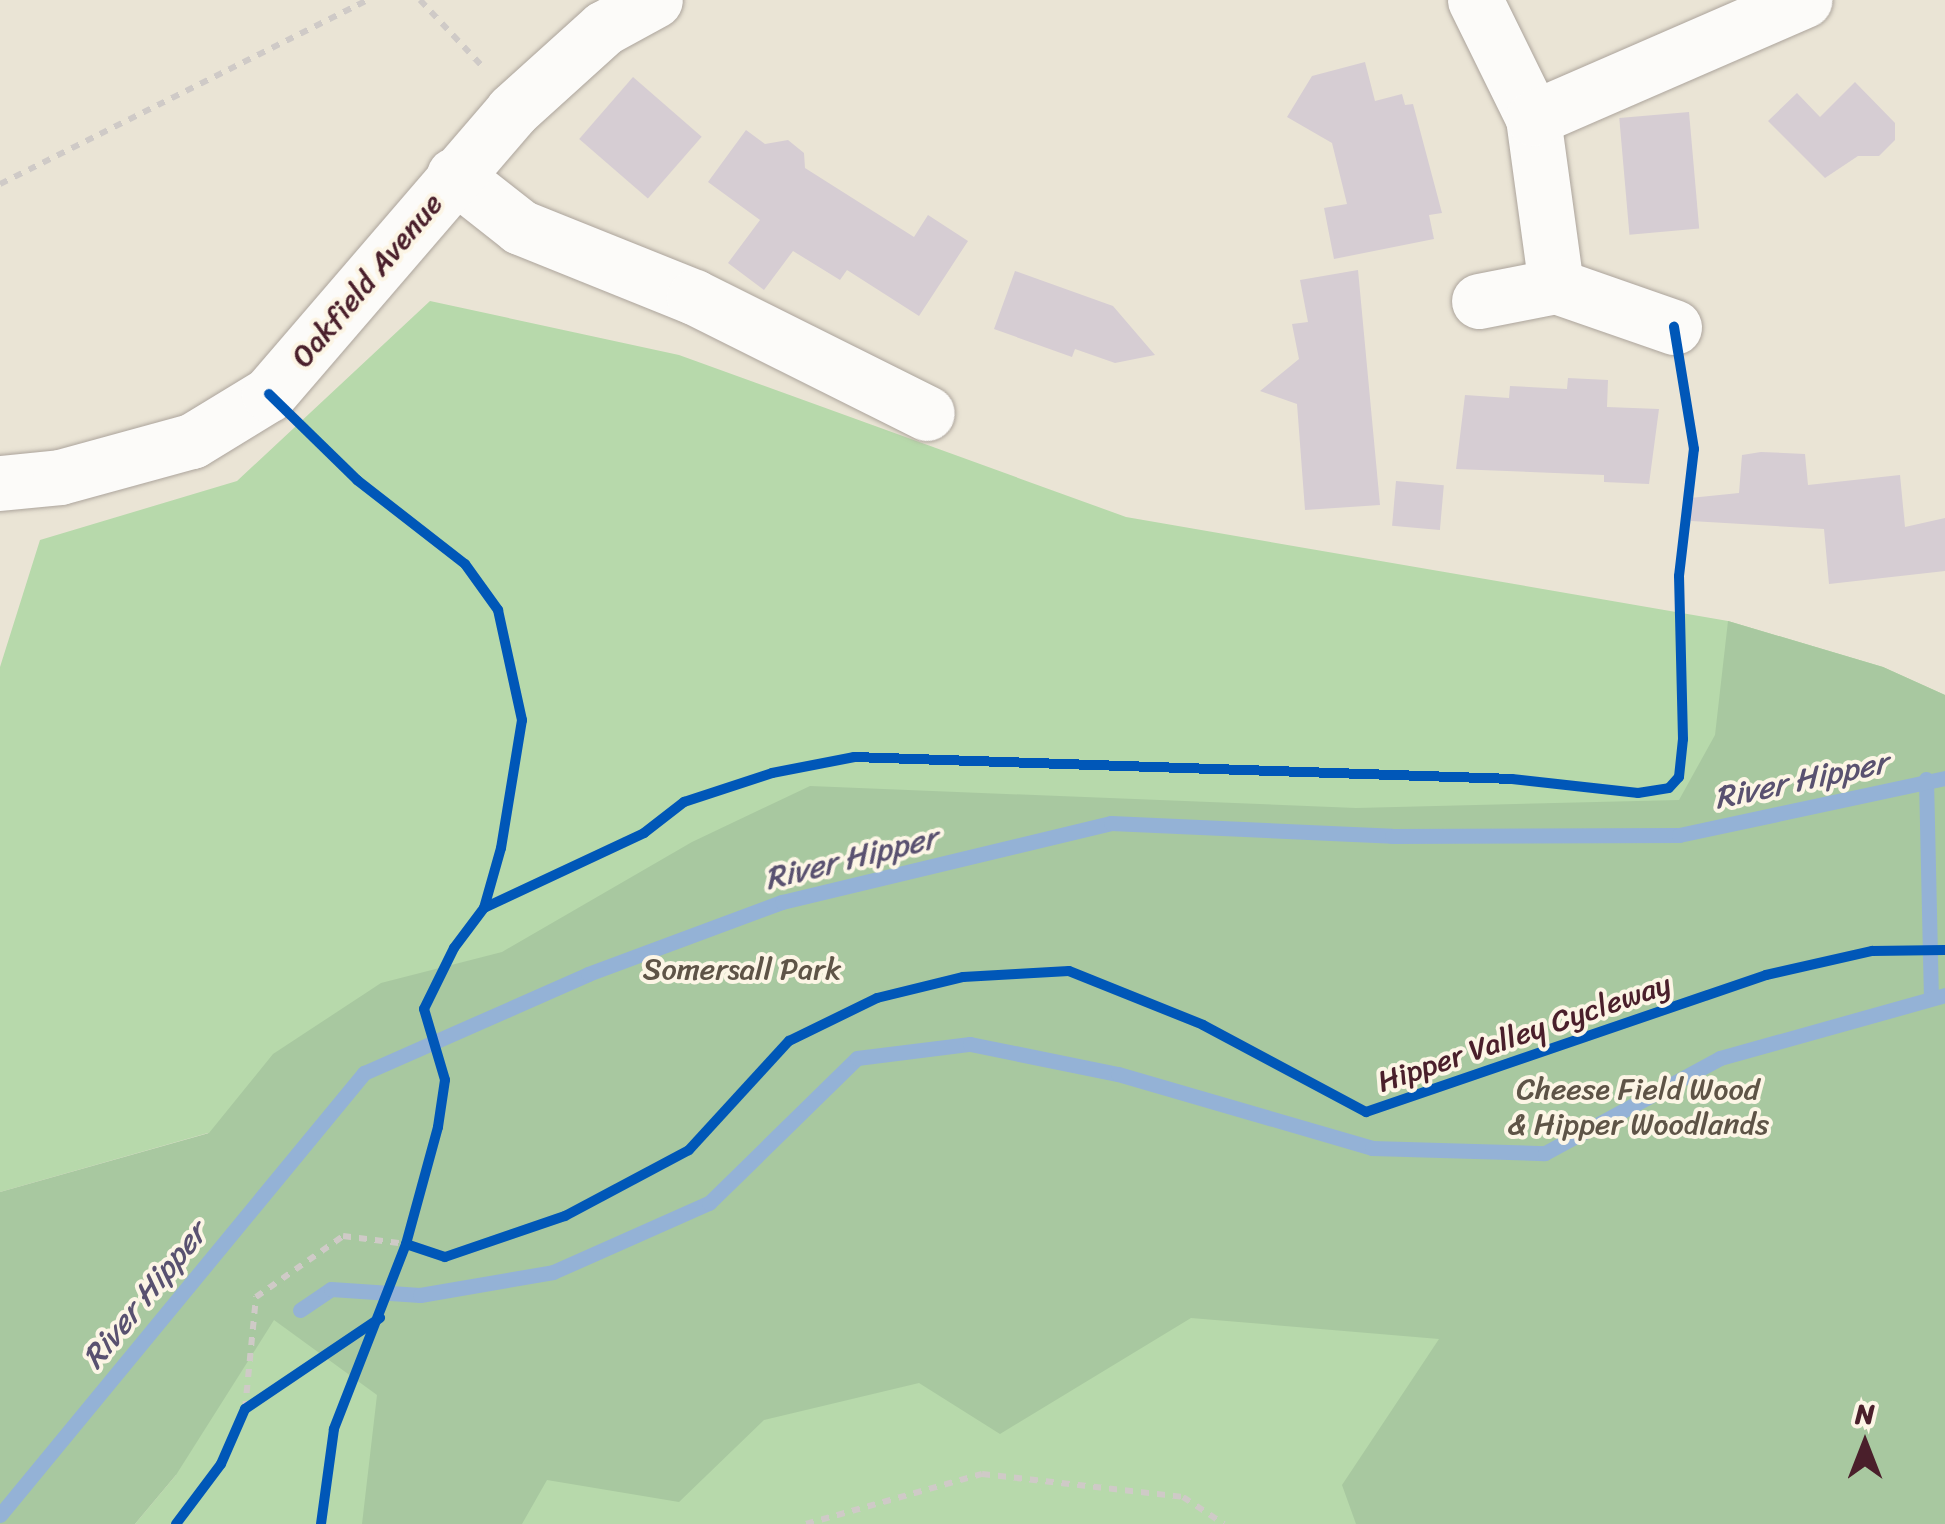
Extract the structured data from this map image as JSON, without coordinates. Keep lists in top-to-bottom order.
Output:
{
  "streets": {
    "street": ["Oakfield Avenue"],
    "cycle path": ["Hipper Valley Cycleway"]
  },
  "water": ["River Hipper"],
  "parks": ["Somersall Park", "Cheese Field Wood & Hipper Woodlands"],
  "north": "top"
}
